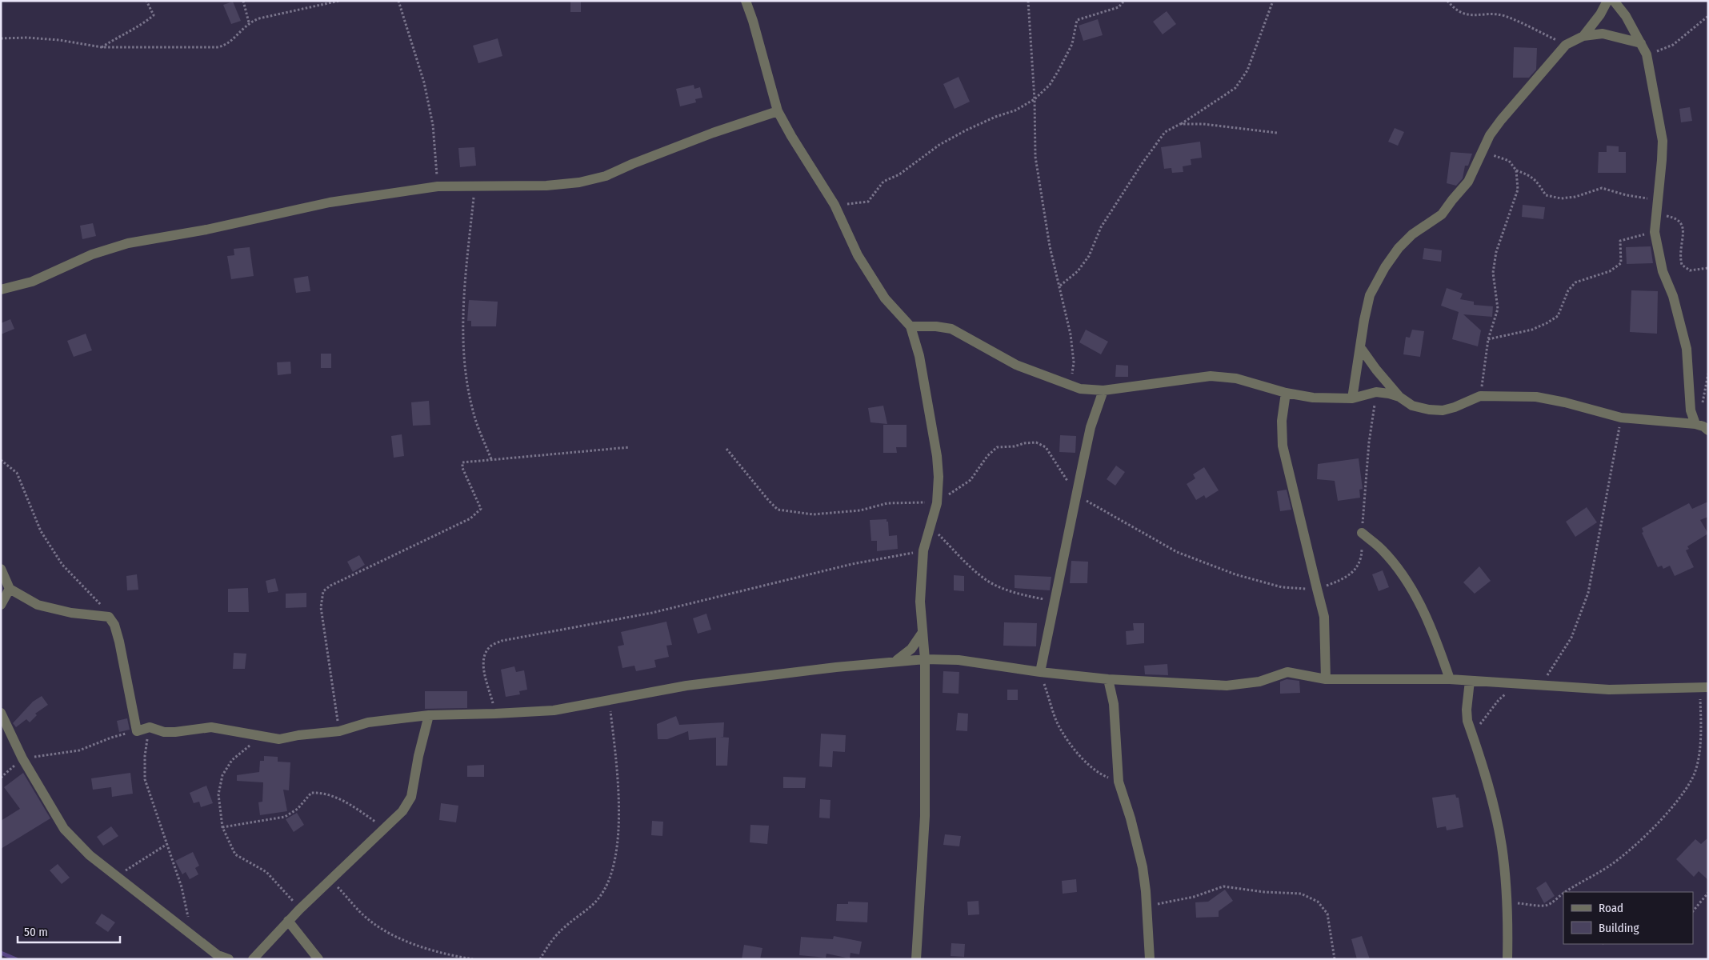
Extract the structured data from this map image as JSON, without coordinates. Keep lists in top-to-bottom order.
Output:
{
  "legend": ["Road", "Building"],
  "scale_bar": "50 m"
}
